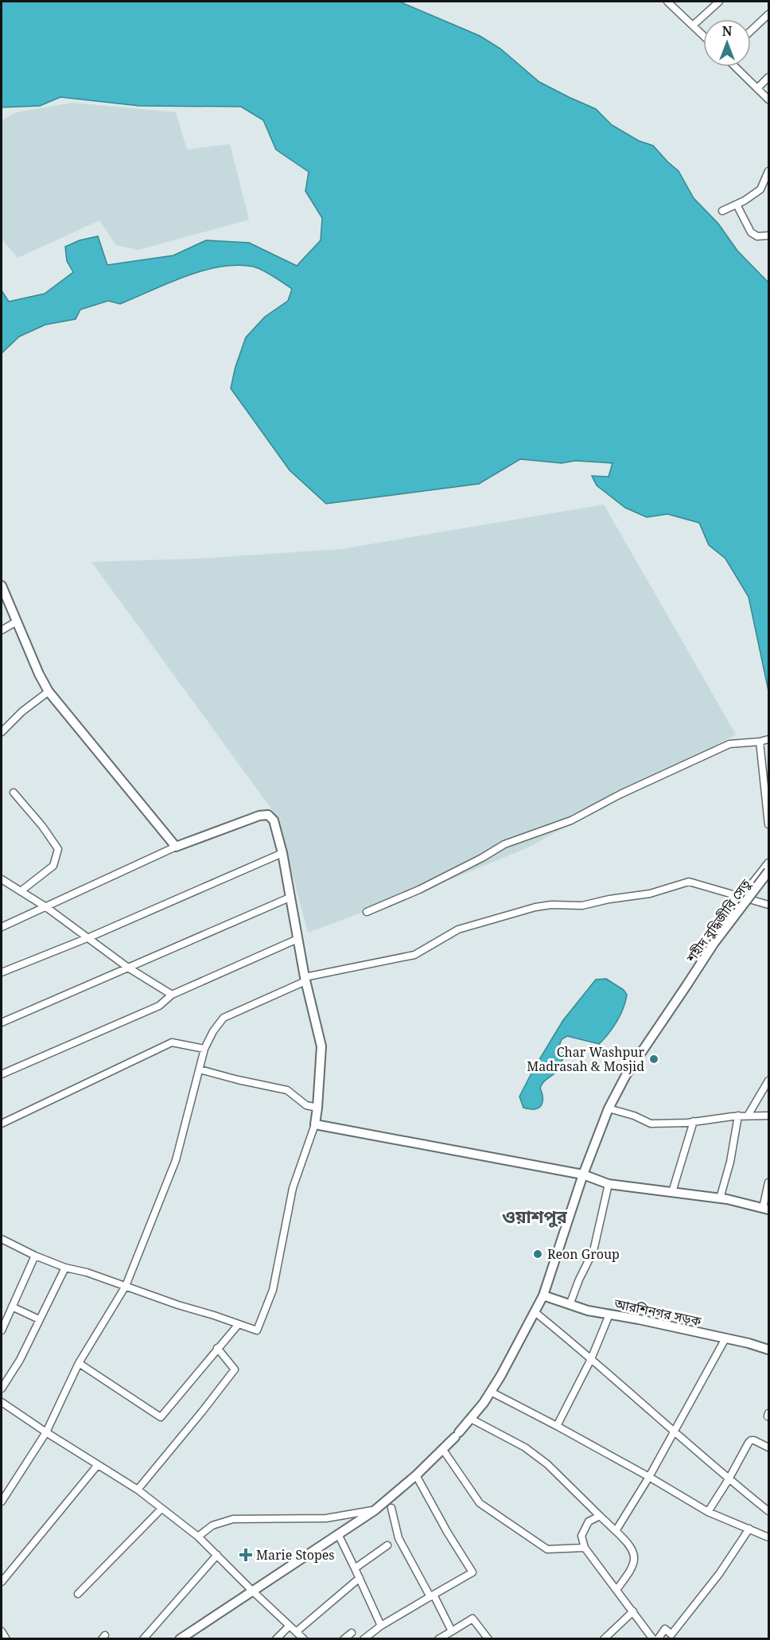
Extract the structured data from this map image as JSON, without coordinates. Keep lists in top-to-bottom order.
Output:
{
  "streets": {
    "street": ["শহীদ বুদ্ধিজীবি সেতু", "আরশিনগর সড়ক"]
  },
  "crossings": [
    ["শহীদ বুদ্ধিজীবি সেতু", "আরশিনগর সড়ক"]
  ],
  "districts": ["ওয়াশপুর"],
  "places": {
    "other": ["Char Washpur Madrasah & Mosjid", "Reon Group"],
    "health": ["Marie Stopes"]
  },
  "north": "top"
}
